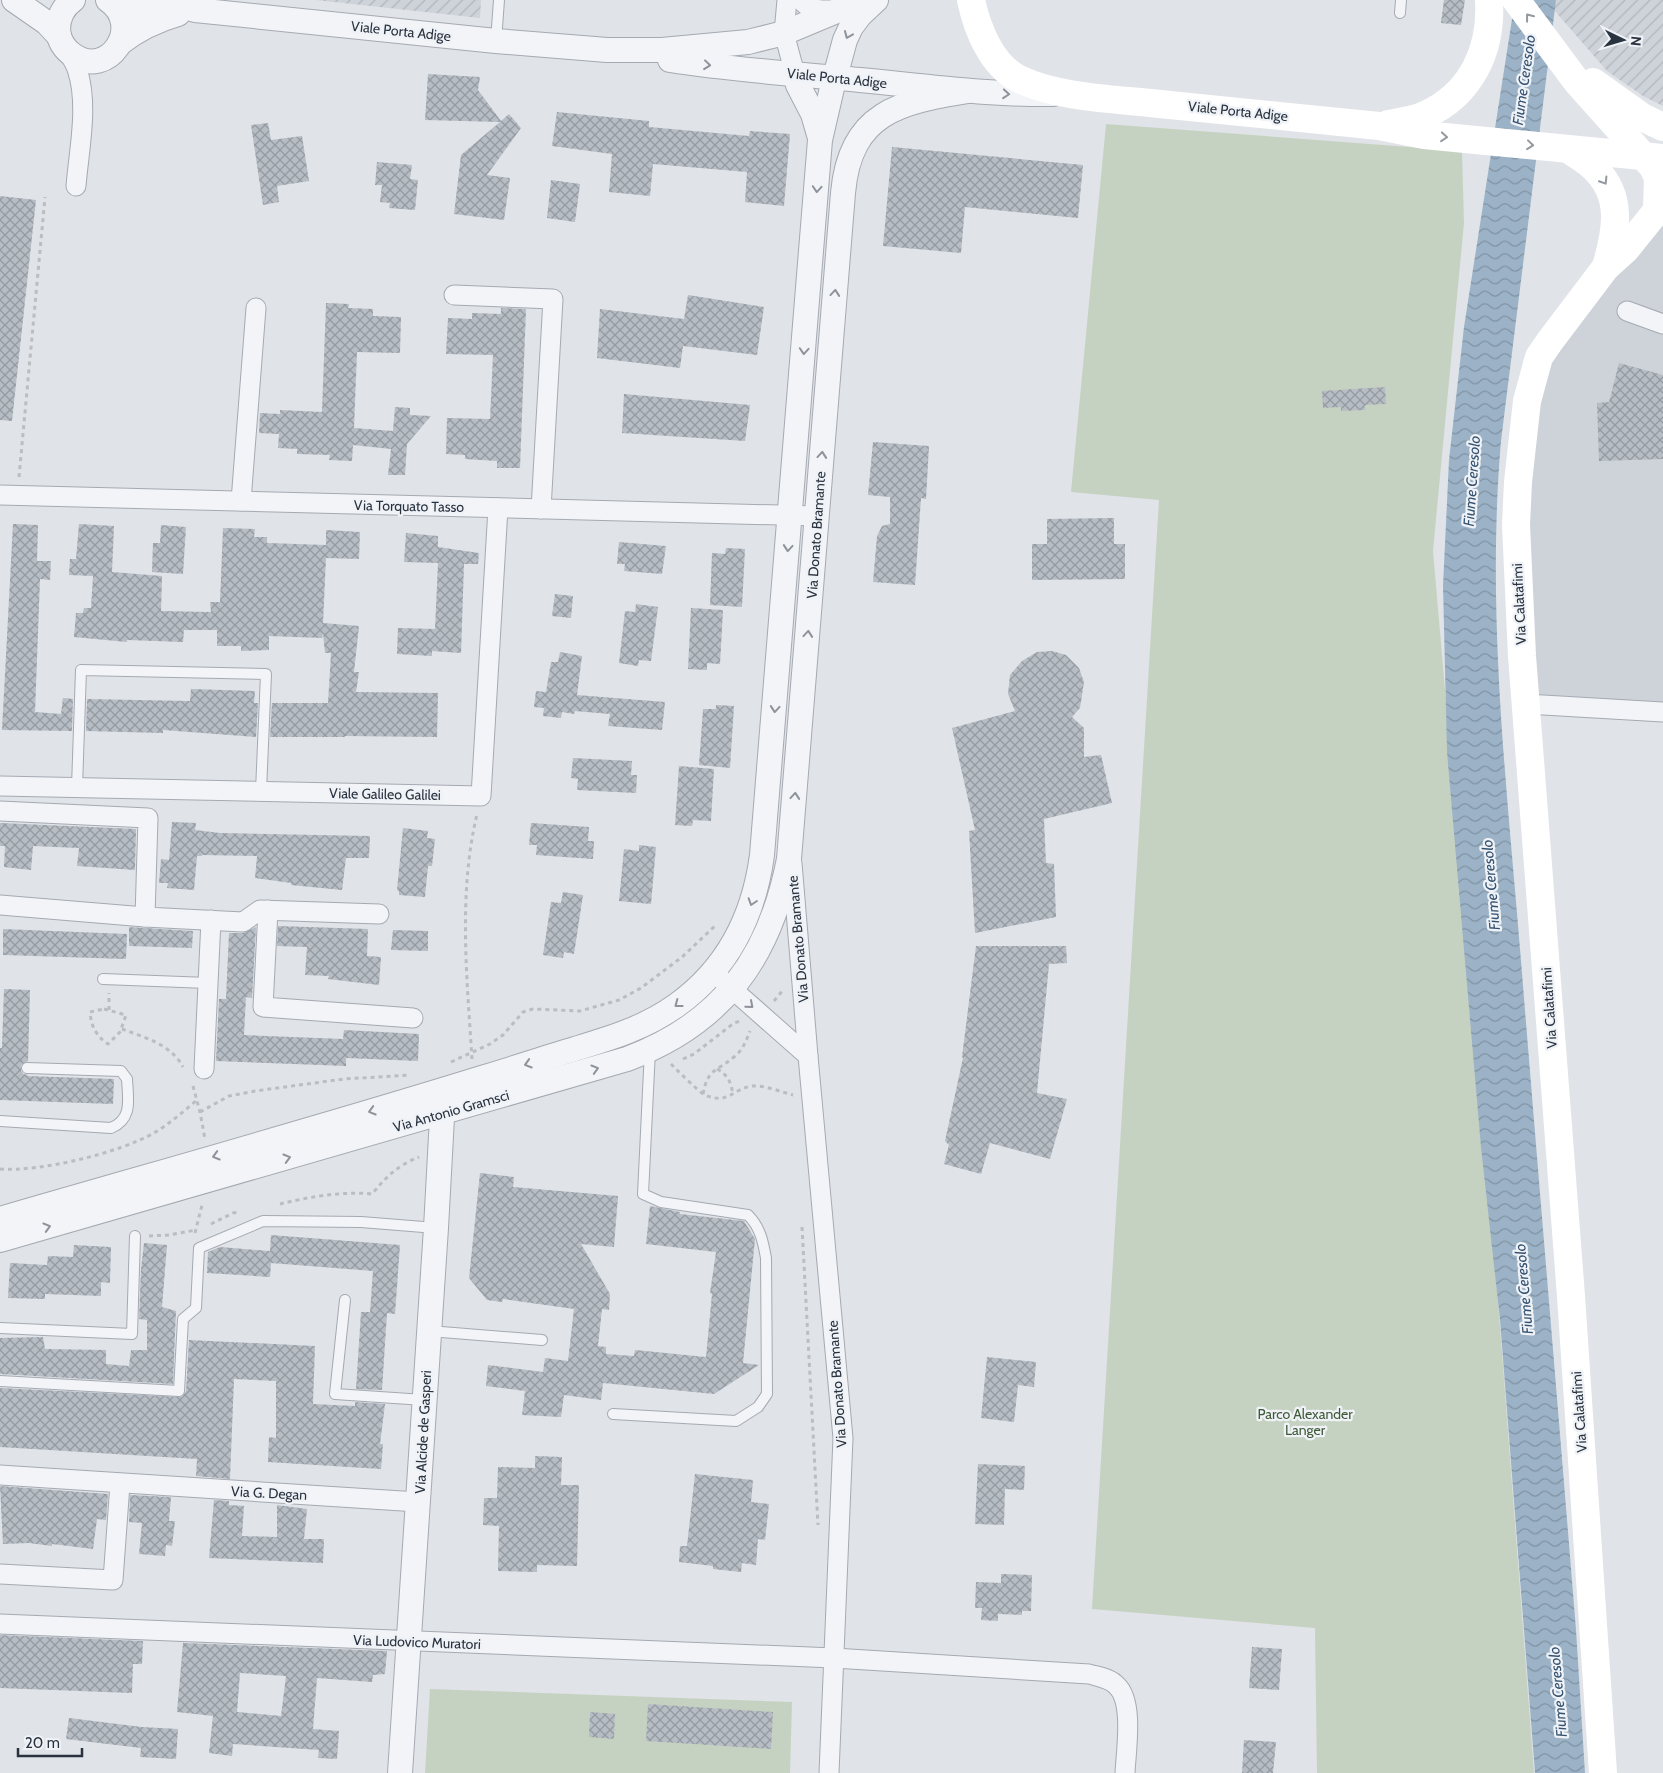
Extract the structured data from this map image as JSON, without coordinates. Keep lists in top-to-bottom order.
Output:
{
  "streets": {
    "main road": ["Viale Porta Adige", "Via Calatafimi"],
    "street": [
      "Via Torquato Tasso",
      "Via Donato Bramante",
      "Viale Galileo Galilei",
      "Via Antonio Gramsci",
      "Via Alcide de Gasperi",
      "Via G. Degan",
      "Via Ludovico Muratori"
    ]
  },
  "crossings": [
    ["Viale Porta Adige", "Via Donato Bramante"],
    ["Viale Porta Adige", "Via Calatafimi"],
    ["Via Torquato Tasso", "Via Donato Bramante"],
    ["Via Donato Bramante", "Via Antonio Gramsci"],
    ["Via Donato Bramante", "Via Ludovico Muratori"],
    ["Via Antonio Gramsci", "Via Alcide de Gasperi"],
    ["Via Alcide de Gasperi", "Via G. Degan"],
    ["Via Alcide de Gasperi", "Via Ludovico Muratori"]
  ],
  "water": ["Fiume Ceresolo"],
  "parks": ["Parco Alexander Langer"],
  "scale_bar": "20 m",
  "north": "right"
}
